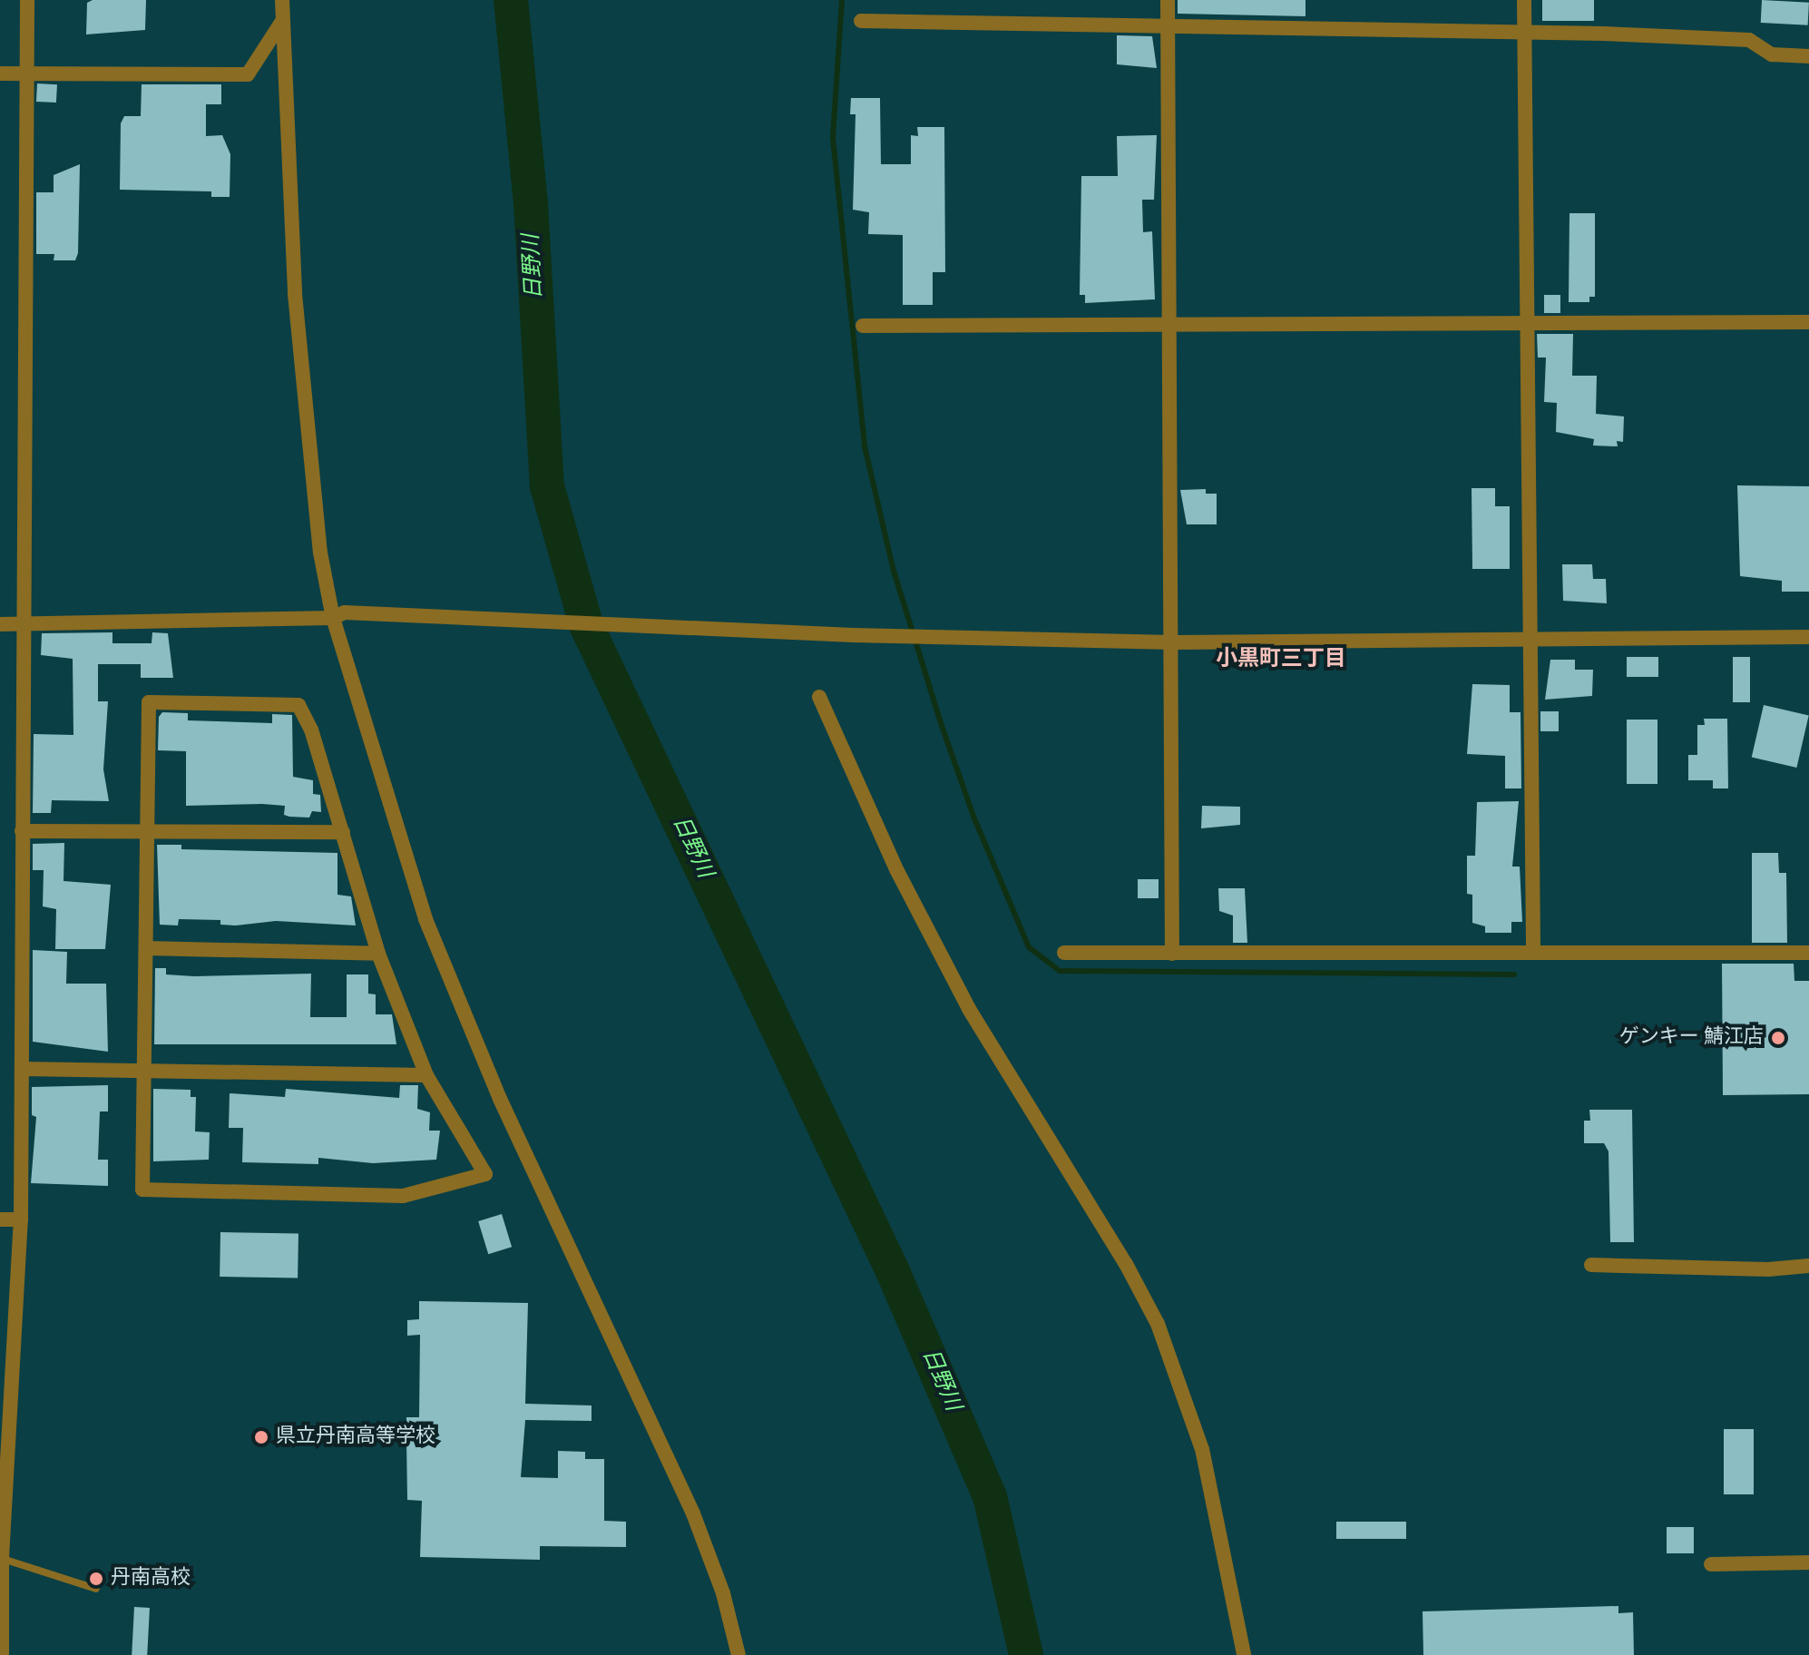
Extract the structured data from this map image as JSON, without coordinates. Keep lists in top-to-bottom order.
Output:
{
  "districts": ["小黒町三丁目"],
  "water": ["日野川"],
  "places": ["ゲンキー 鯖江店", "県立丹南高等学校", "丹南高校"]
}
